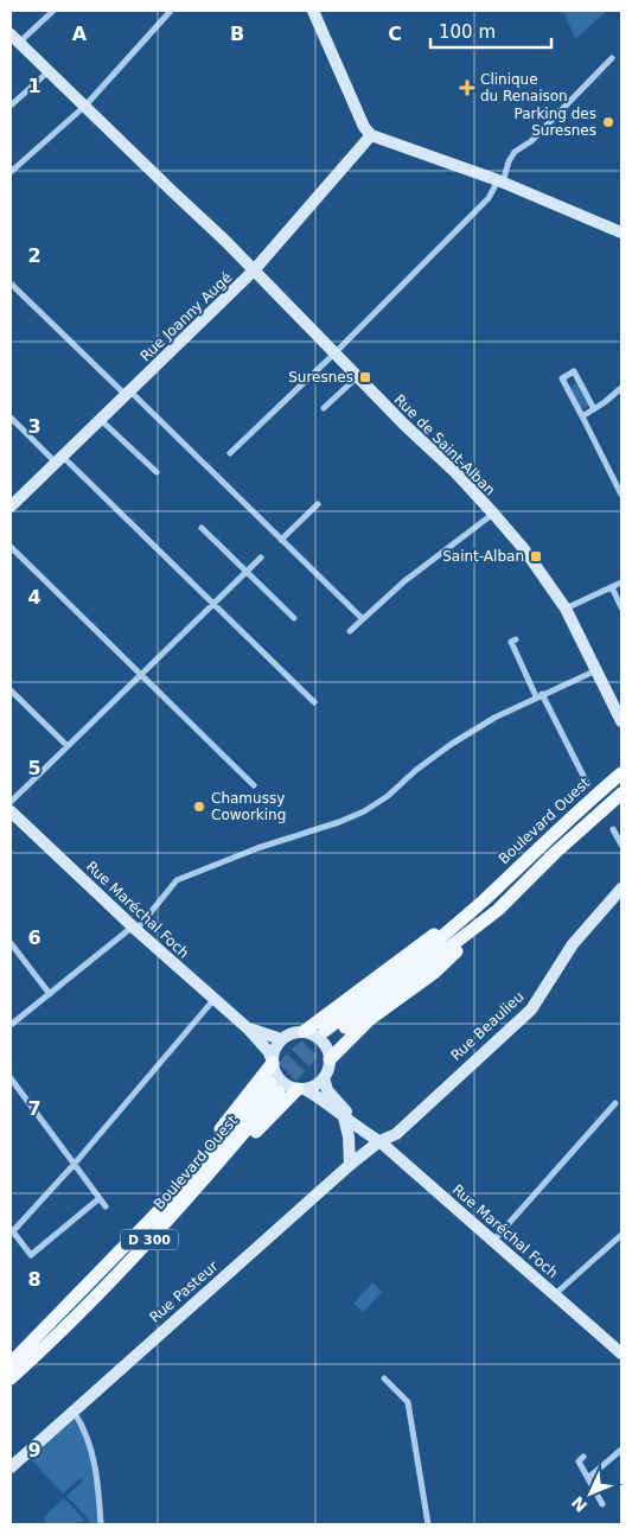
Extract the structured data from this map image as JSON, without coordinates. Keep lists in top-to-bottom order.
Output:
{
  "streets": {
    "main road": ["Boulevard Ouest", "D 300"],
    "street": [
      "Rue Joanny Augé",
      "Rue de Saint-Alban",
      "Rue Maréchal Foch",
      "Rue Beaulieu",
      "Rue Pasteur"
    ]
  },
  "crossings": [
    ["Rue Joanny Augé", "Rue de Saint-Alban"],
    ["Rue Maréchal Foch", "Rue Beaulieu"],
    ["Rue Maréchal Foch", "Rue Pasteur"],
    ["Rue Beaulieu", "Rue Pasteur"]
  ],
  "places": {
    "health": ["Clinique du Renaison"],
    "other": ["Parking des Suresnes", "Chamussy Coworking"],
    "transit": ["Suresnes", "Saint-Alban"]
  },
  "scale_bar": "100 m",
  "north": "bottom left",
  "grid": {
    "columns": ["A", "B", "C"],
    "rows": [
      "1",
      "2",
      "3",
      "4",
      "5",
      "6",
      "7",
      "8",
      "9"
    ]
  }
}
